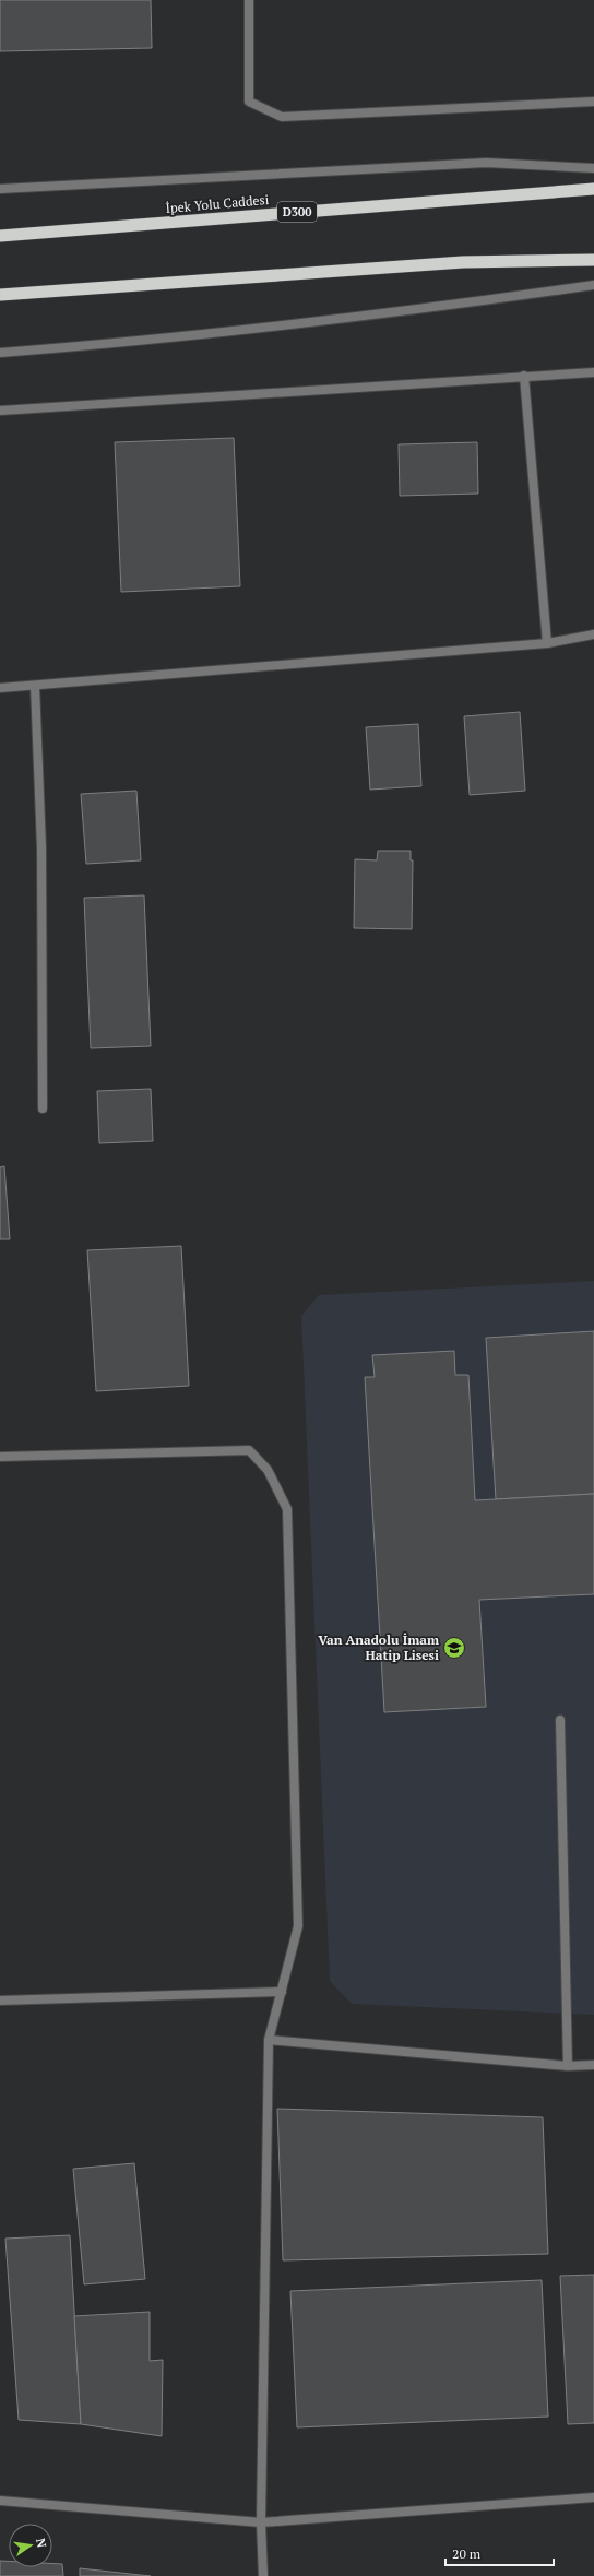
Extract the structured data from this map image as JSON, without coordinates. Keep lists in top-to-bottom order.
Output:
{
  "streets": {
    "highway": ["İpek Yolu Caddesi", "D300"]
  },
  "places": {
    "school or university": ["Van Anadolu İmam Hatip Lisesi"]
  },
  "scale_bar": "20 m",
  "north": "right"
}
